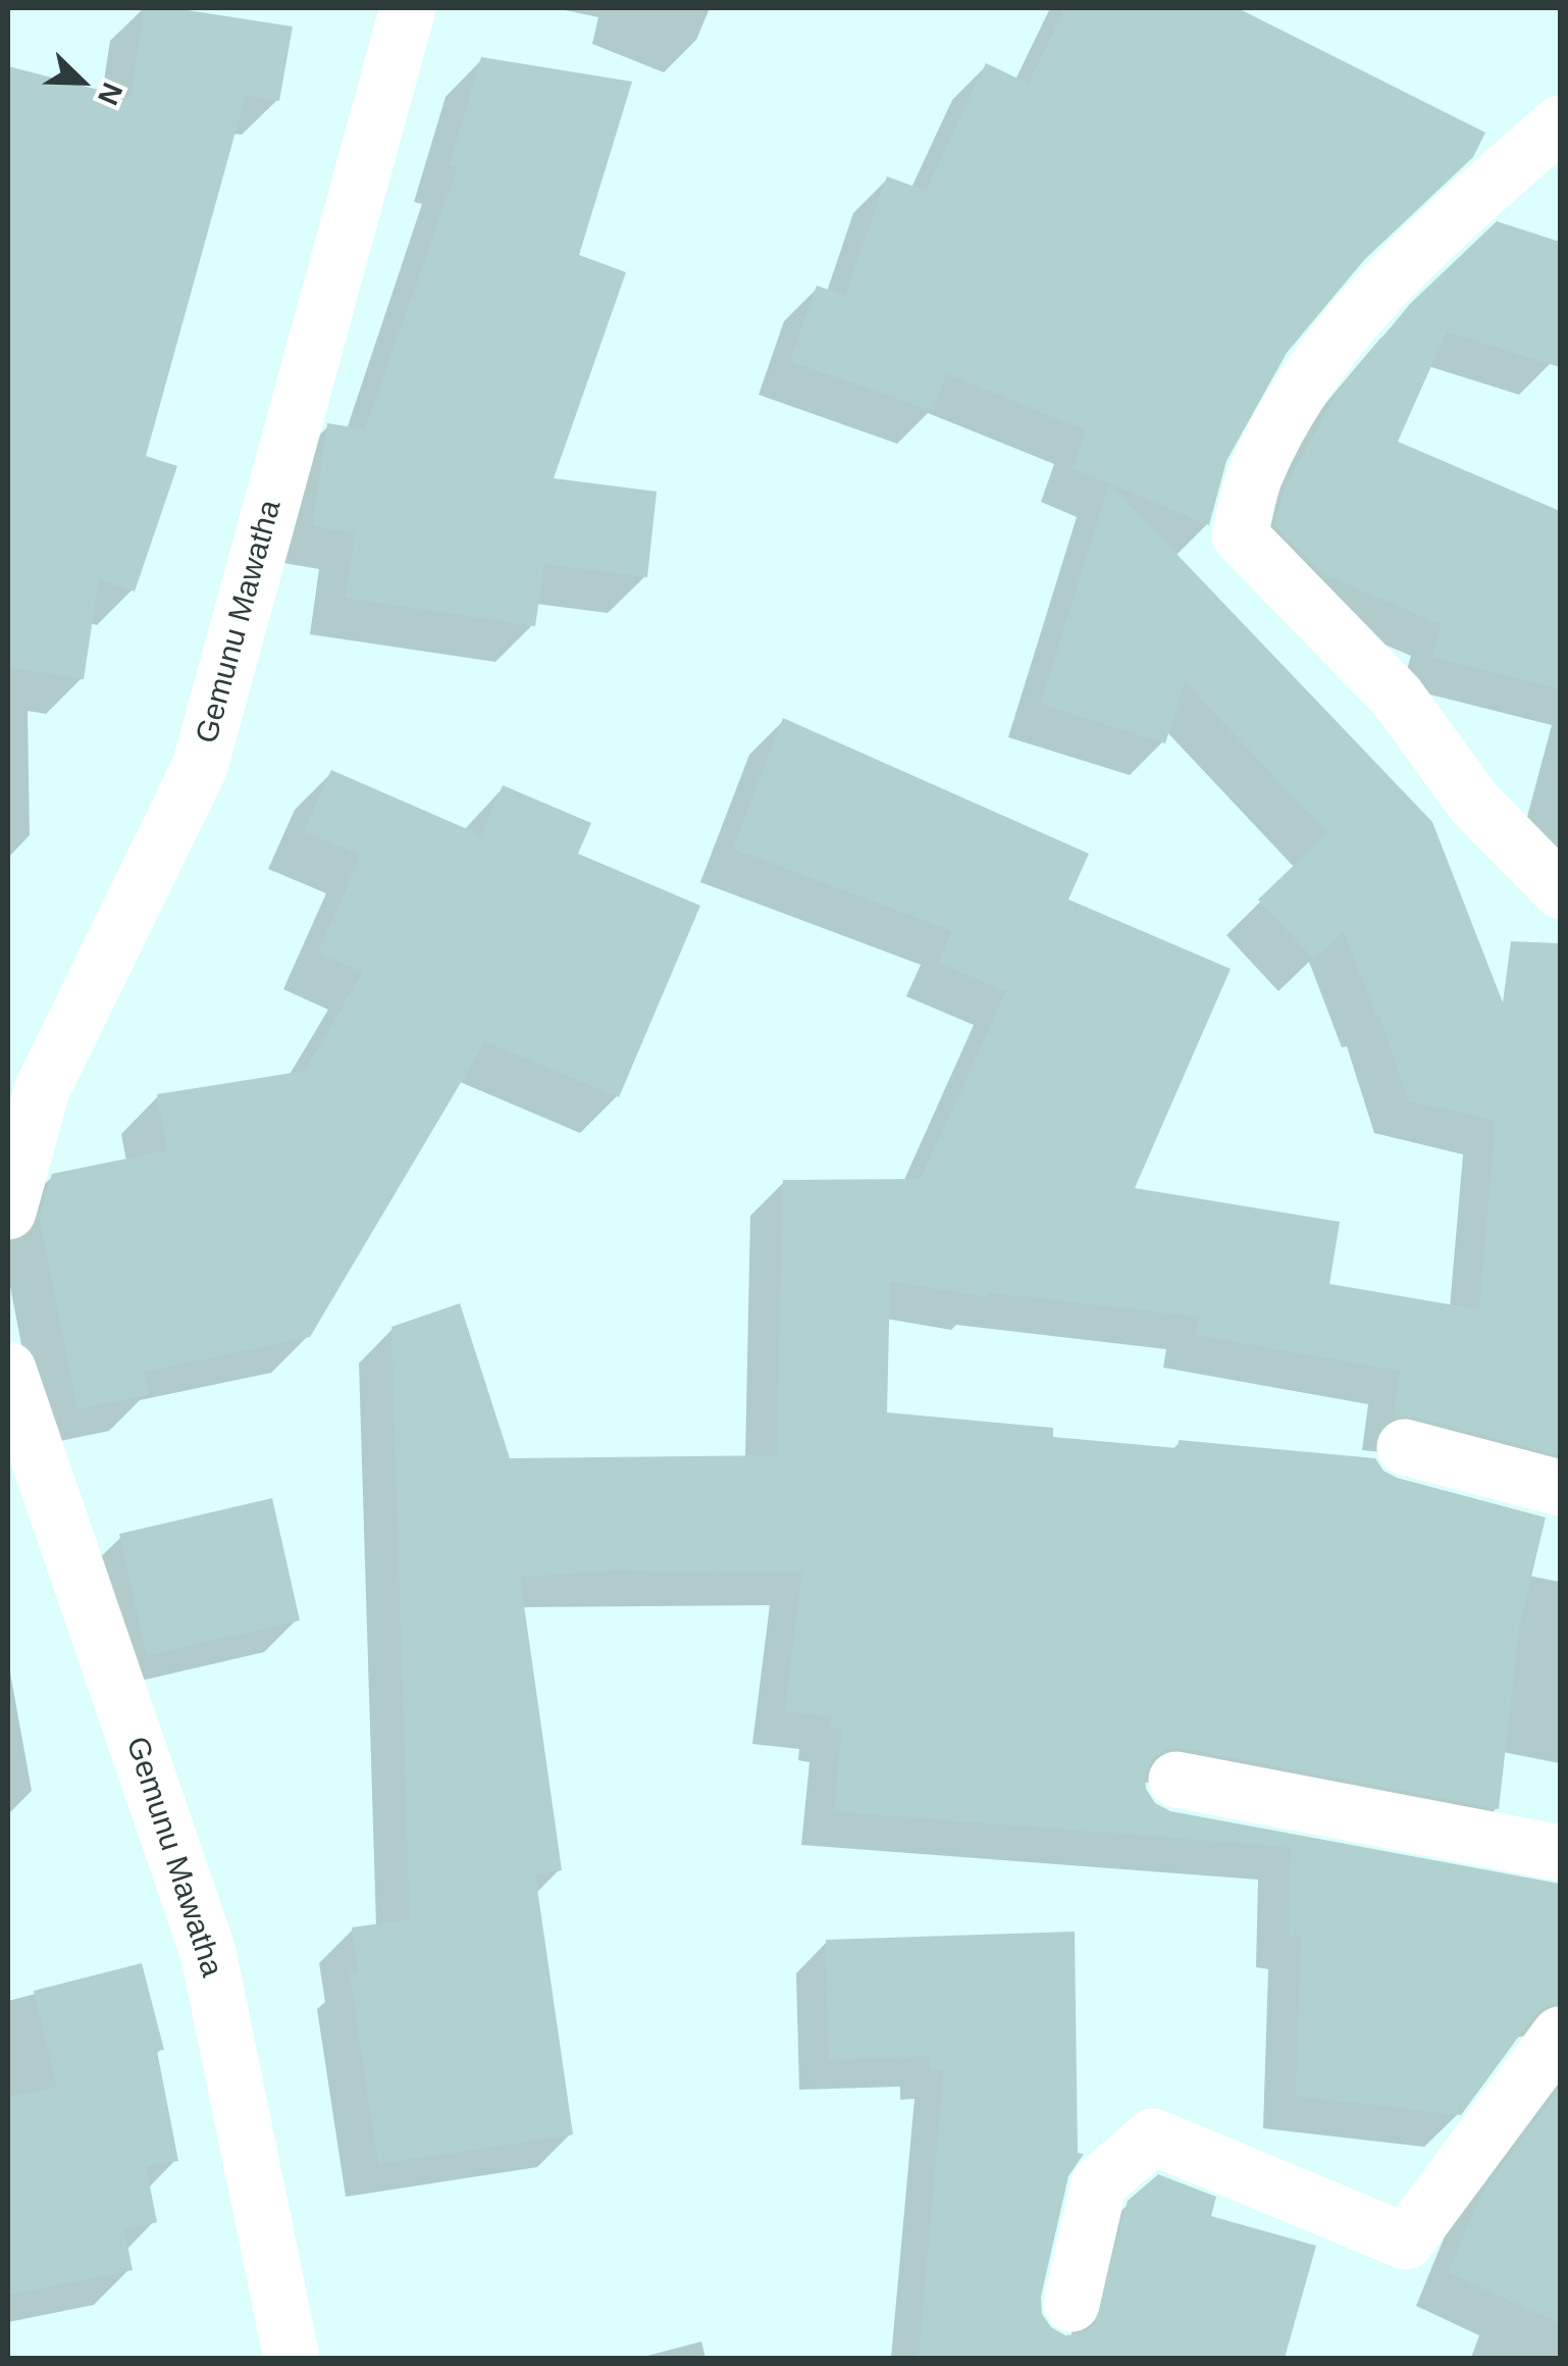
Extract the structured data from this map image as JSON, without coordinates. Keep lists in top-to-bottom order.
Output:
{
  "streets": {
    "street": ["Gemunu Mawatha"]
  },
  "north": "bottom right"
}
